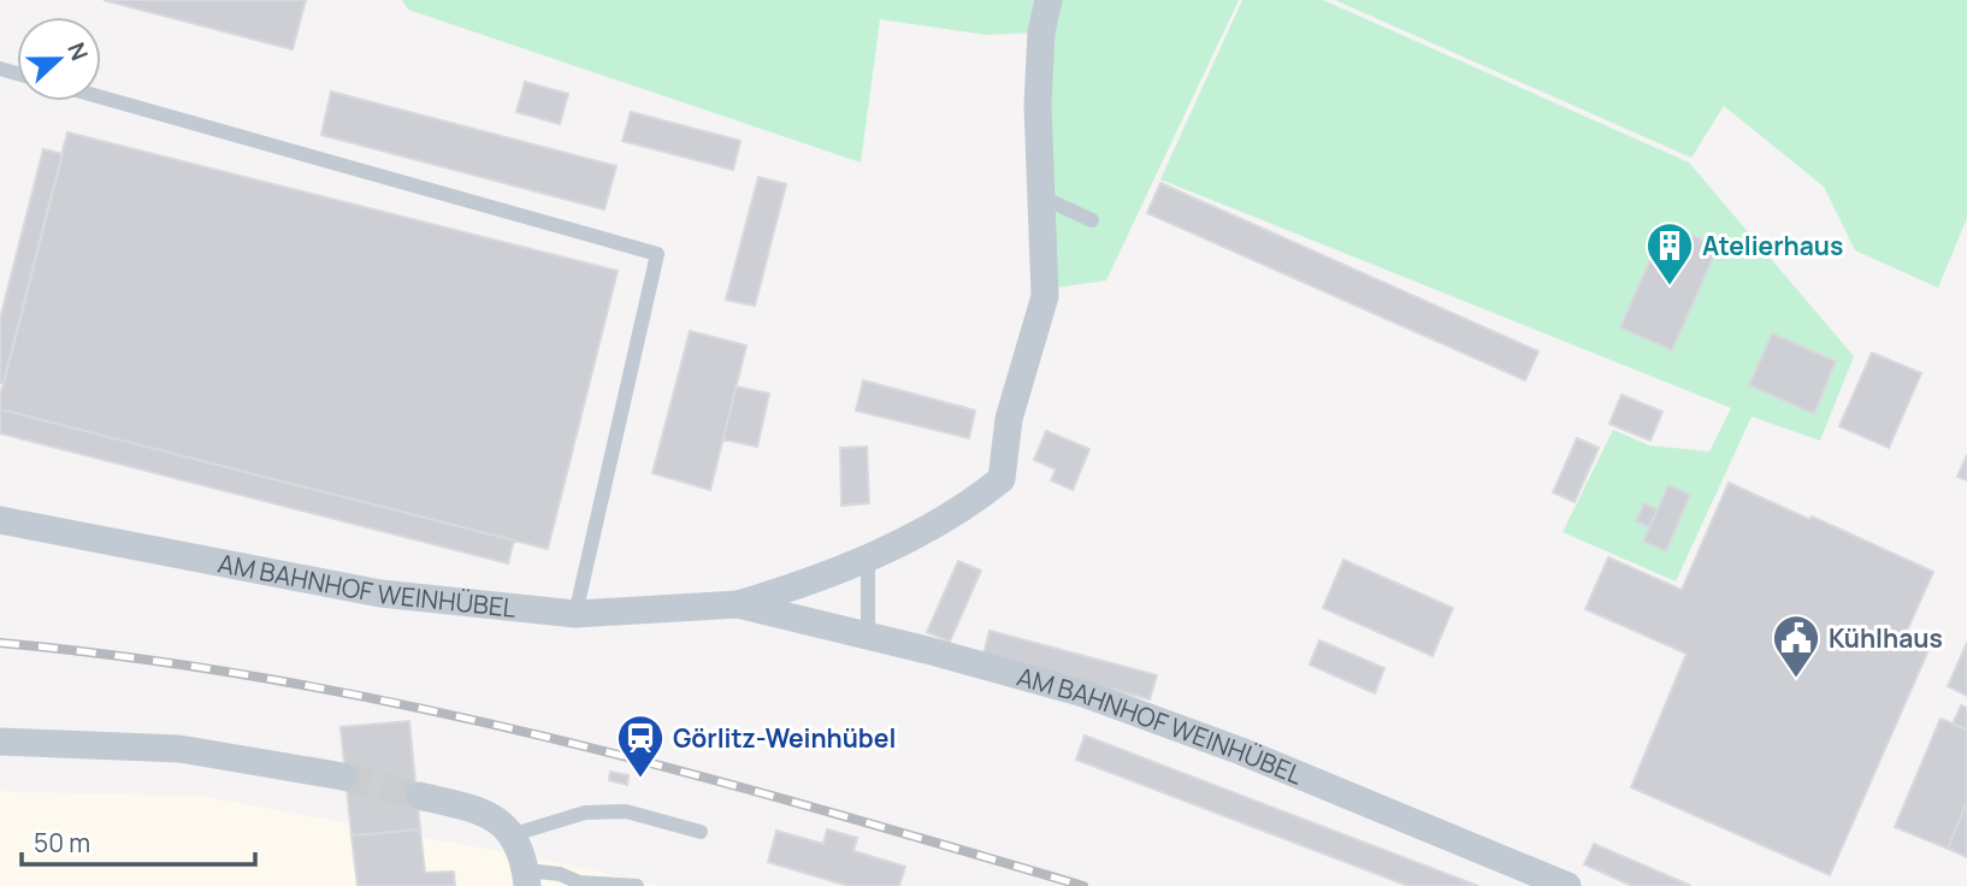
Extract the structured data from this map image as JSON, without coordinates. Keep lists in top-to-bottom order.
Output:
{
  "streets": {
    "street": ["AM BAHNHOF WEINHÜBEL"]
  },
  "places": {
    "building": ["Atelierhaus"],
    "public building": ["Kühlhaus"],
    "station": ["Görlitz-Weinhübel"]
  },
  "scale_bar": "50 m",
  "north": "right"
}
